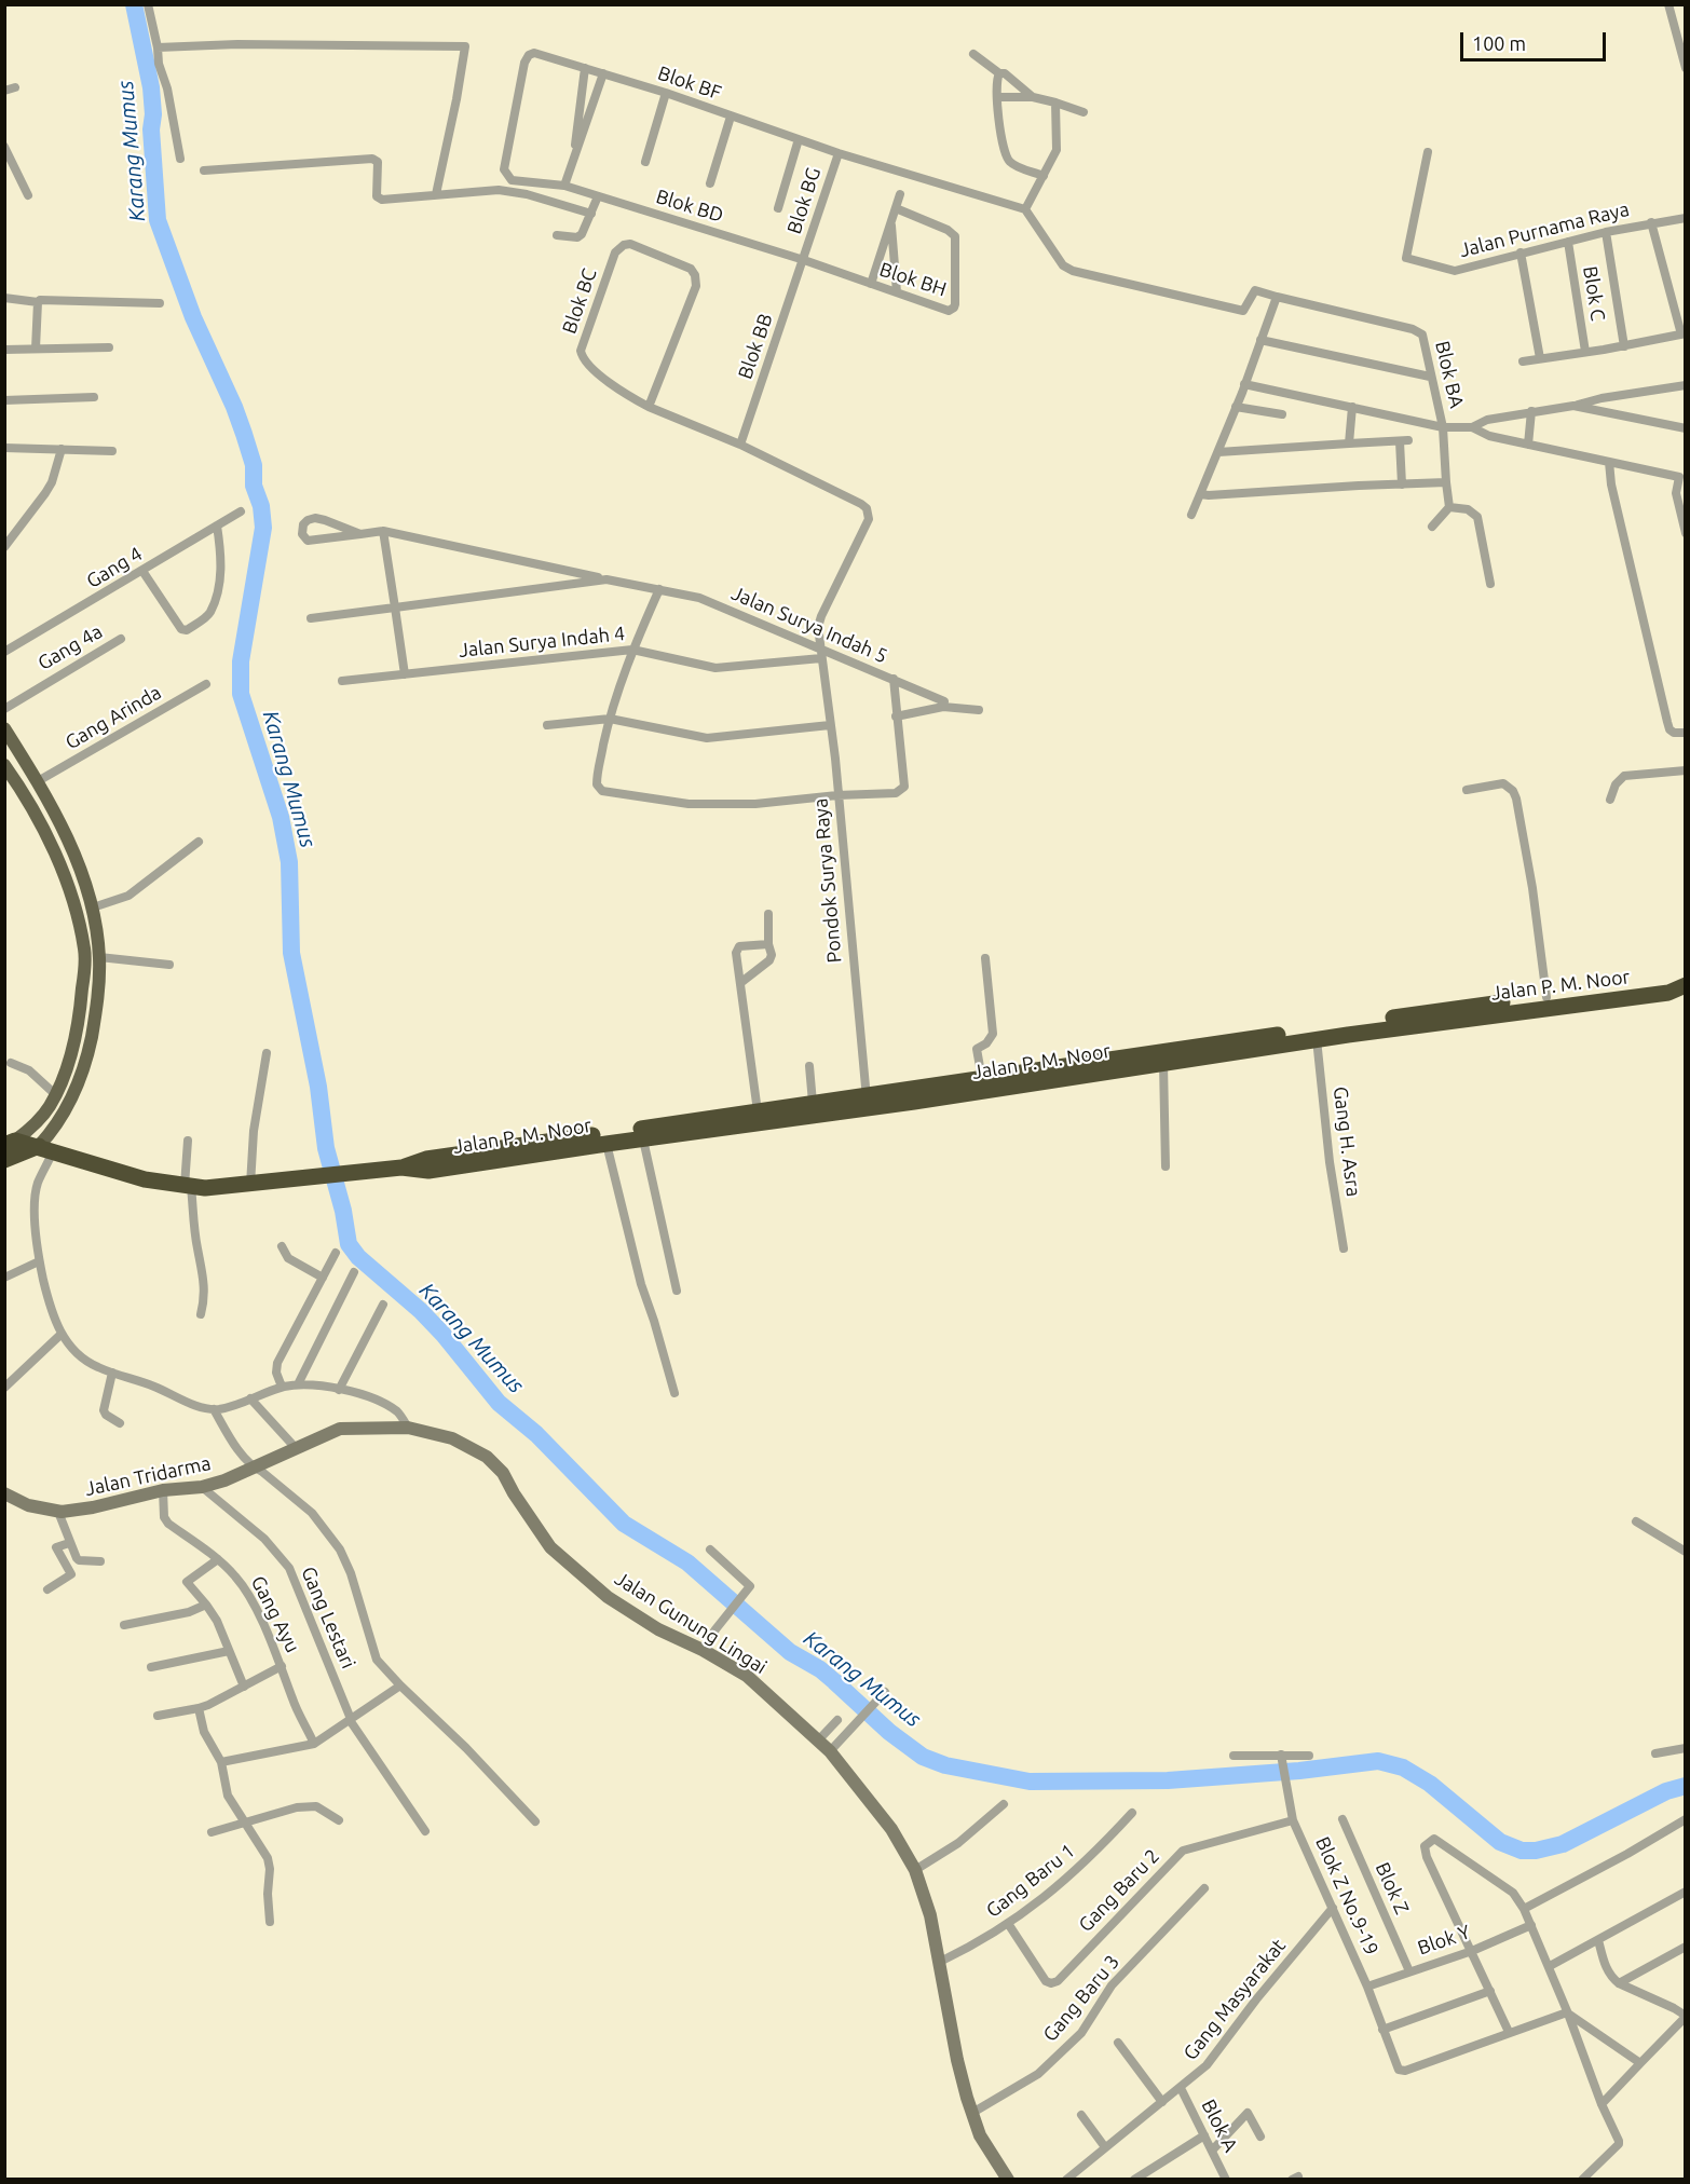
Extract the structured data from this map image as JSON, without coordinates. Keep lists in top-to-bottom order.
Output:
{
  "streets": {
    "highway": ["Jalan P. M. Noor"],
    "street": [
      "Blok BF",
      "Blok BG",
      "Blok BD",
      "Jalan Purnama Raya",
      "Blok BH",
      "Blok C",
      "Blok BC",
      "Blok BB",
      "Blok BA",
      "Gang 4",
      "Jalan Surya Indah 5",
      "Jalan Surya Indah 4",
      "Gang 4a",
      "Gang Arinda",
      "Pondok Surya Raya",
      "Gang H. Asra",
      "Jalan Tridarma",
      "Gang Ayu",
      "Gang Lestari",
      "Jalan Gunung Lingai",
      "Gang Baru 1",
      "Blok Z",
      "Gang Baru 2",
      "Blok Z No.9-19",
      "Blok Y",
      "Gang Baru 3",
      "Gang Masyarakat",
      "Blok A"
    ]
  },
  "crossings": [
    ["Blok BF", "Blok BG"],
    ["Blok BF", "Blok BD"],
    ["Blok BG", "Blok BD"],
    ["Blok BG", "Blok BH"],
    ["Blok BG", "Blok BB"],
    ["Blok BD", "Blok BH"],
    ["Blok BD", "Blok BB"],
    ["Jalan Purnama Raya", "Blok C"],
    ["Blok BH", "Blok BB"],
    ["Blok BC", "Blok BB"],
    ["Blok BC", "Jalan Surya Indah 5"],
    ["Blok BC", "Jalan Surya Indah 4"],
    ["Blok BC", "Pondok Surya Raya"],
    ["Jalan Surya Indah 5", "Jalan Surya Indah 4"],
    ["Jalan Surya Indah 5", "Pondok Surya Raya"],
    ["Jalan Surya Indah 4", "Pondok Surya Raya"],
    ["Pondok Surya Raya", "Jalan P. M. Noor"],
    ["Jalan P. M. Noor", "Gang H. Asra"],
    ["Jalan Tridarma", "Gang Ayu"],
    ["Jalan Tridarma", "Gang Lestari"],
    ["Jalan Tridarma", "Jalan Gunung Lingai"],
    ["Jalan Gunung Lingai", "Gang Baru 1"],
    ["Jalan Gunung Lingai", "Gang Baru 3"],
    ["Gang Baru 1", "Gang Baru 2"],
    ["Blok Z", "Blok Y"],
    ["Gang Baru 2", "Blok Z No.9-19"],
    ["Blok Z No.9-19", "Blok Y"],
    ["Blok Z No.9-19", "Gang Masyarakat"],
    ["Gang Masyarakat", "Blok A"]
  ],
  "water": ["Karang Mumus"],
  "scale_bar": "100 m"
}
